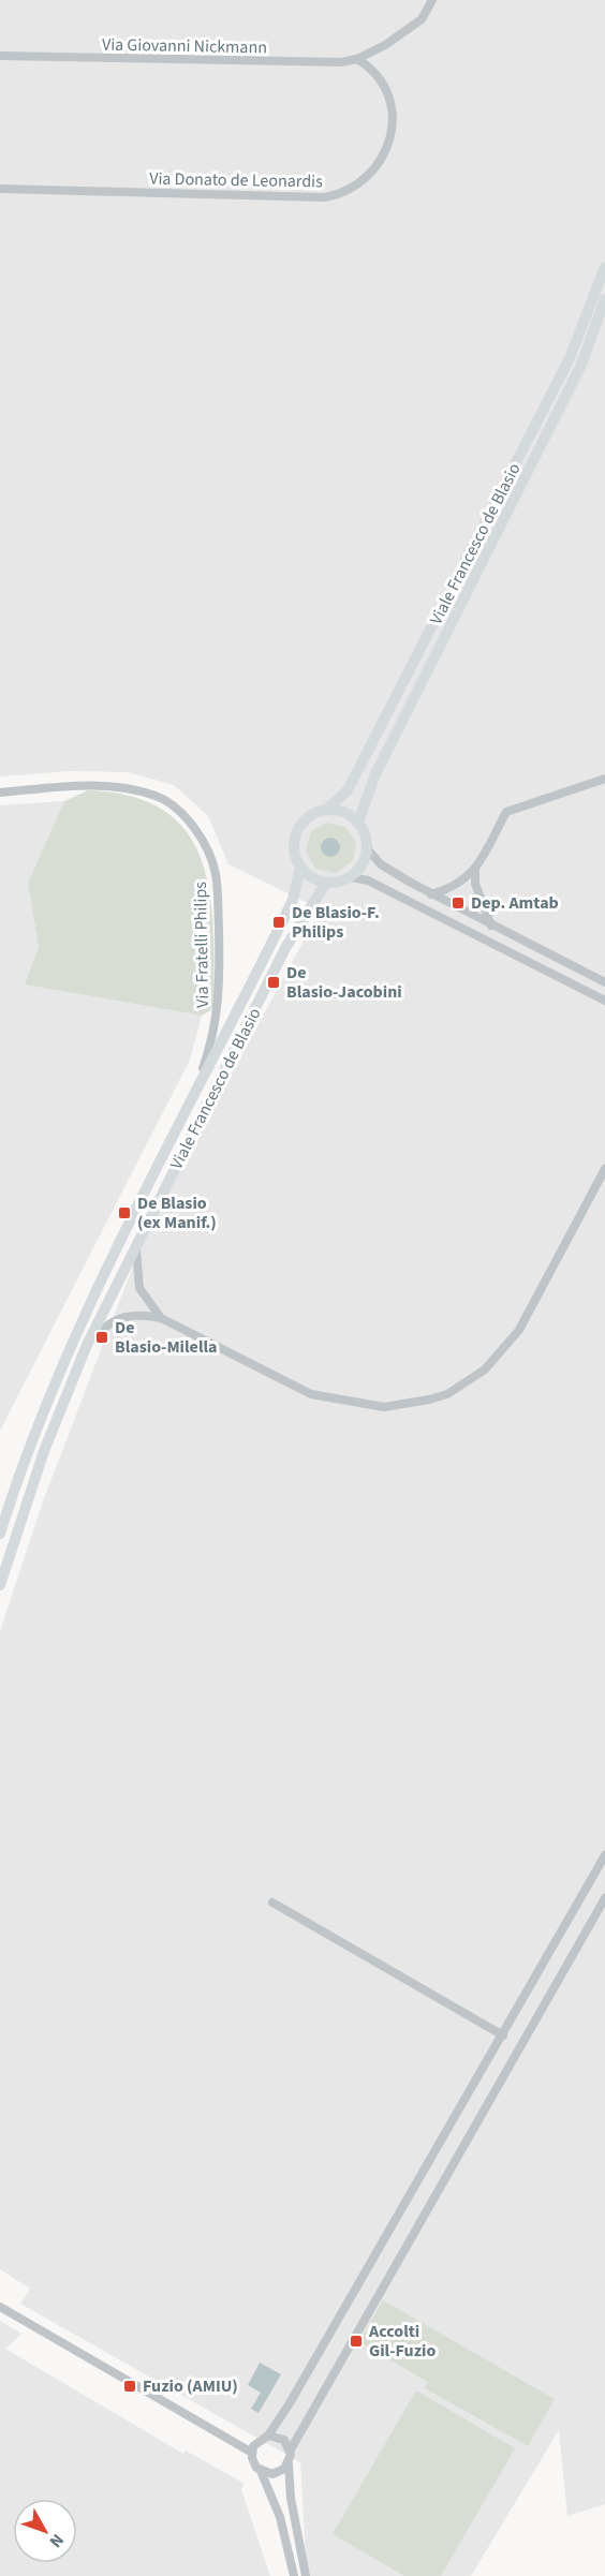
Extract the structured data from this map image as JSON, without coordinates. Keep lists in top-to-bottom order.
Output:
{
  "streets": {
    "street": [
      "Via Giovanni Nickmann",
      "Via Donato de Leonardis",
      "Viale Francesco de Blasio",
      "Via Fratelli Philips"
    ]
  },
  "crossings": [
    ["Via Giovanni Nickmann", "Via Donato de Leonardis"],
    ["Viale Francesco de Blasio", "Via Fratelli Philips"]
  ],
  "places": {
    "transit": [
      "Dep. Amtab",
      "De Blasio-F. Philips",
      "De Blasio-Jacobini",
      "De Blasio (ex Manif.)",
      "De Blasio-Milella",
      "Accolti Gil-Fuzio",
      "Fuzio (AMIU)"
    ]
  },
  "north": "bottom right"
}
